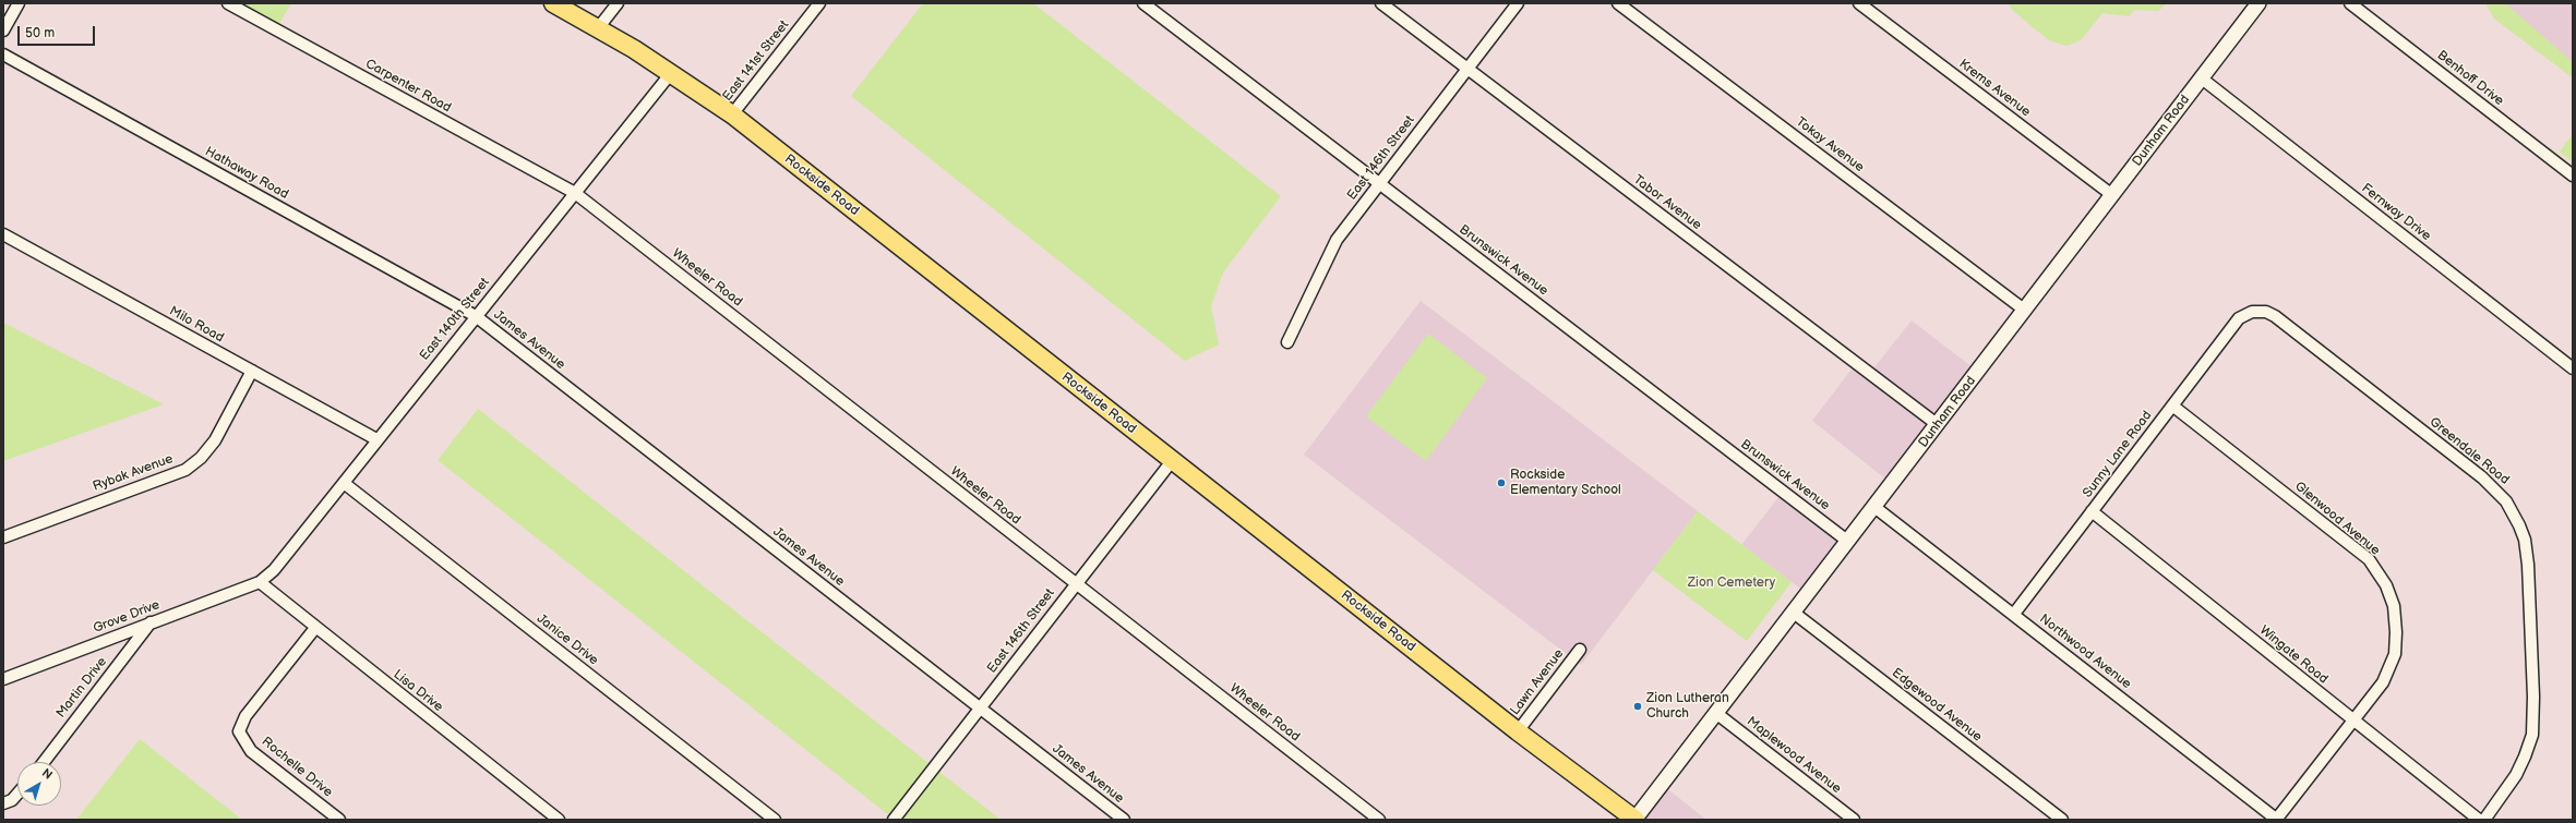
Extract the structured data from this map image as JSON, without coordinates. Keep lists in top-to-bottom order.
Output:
{
  "streets": {
    "main road": ["Rockside Road"],
    "street": [
      "East 141st Street",
      "Benhoff Drive",
      "Carpenter Road",
      "Krems Avenue",
      "Dunham Road",
      "Tokay Avenue",
      "East 146th Street",
      "Hathaway Road",
      "Tabor Avenue",
      "Fernway Drive",
      "Brunswick Avenue",
      "Wheeler Road",
      "East 140th Street",
      "Milo Road",
      "James Avenue",
      "Greendale Road",
      "Sunny Lane Road",
      "Rybak Avenue",
      "Glenwood Avenue",
      "Grove Drive",
      "Janice Drive",
      "Northwood Avenue",
      "Wingate Road",
      "Lawn Avenue",
      "Martin Drive",
      "Lisa Drive",
      "Edgewood Avenue",
      "Maplewood Avenue",
      "Rochelle Drive"
    ]
  },
  "crossings": [
    ["East 141st Street", "Rockside Road"],
    ["Carpenter Road", "Wheeler Road"],
    ["Carpenter Road", "East 140th Street"],
    ["Krems Avenue", "Dunham Road"],
    ["Dunham Road", "Tokay Avenue"],
    ["Dunham Road", "Rockside Road"],
    ["Dunham Road", "Tabor Avenue"],
    ["Dunham Road", "Fernway Drive"],
    ["Dunham Road", "Brunswick Avenue"],
    ["Dunham Road", "Northwood Avenue"],
    ["Dunham Road", "Edgewood Avenue"],
    ["Dunham Road", "Maplewood Avenue"],
    ["East 146th Street", "Rockside Road"],
    ["East 146th Street", "Tabor Avenue"],
    ["East 146th Street", "Brunswick Avenue"],
    ["East 146th Street", "Wheeler Road"],
    ["East 146th Street", "James Avenue"],
    ["Hathaway Road", "East 140th Street"],
    ["Hathaway Road", "James Avenue"],
    ["Rockside Road", "East 140th Street"],
    ["Rockside Road", "Lawn Avenue"],
    ["Wheeler Road", "East 140th Street"],
    ["East 140th Street", "Milo Road"],
    ["East 140th Street", "James Avenue"],
    ["East 140th Street", "Grove Drive"],
    ["East 140th Street", "Janice Drive"],
    ["East 140th Street", "Lisa Drive"],
    ["Milo Road", "Rybak Avenue"],
    ["Greendale Road", "Sunny Lane Road"],
    ["Sunny Lane Road", "Glenwood Avenue"],
    ["Sunny Lane Road", "Northwood Avenue"],
    ["Sunny Lane Road", "Wingate Road"],
    ["Glenwood Avenue", "Northwood Avenue"],
    ["Glenwood Avenue", "Wingate Road"],
    ["Grove Drive", "Martin Drive"],
    ["Grove Drive", "Lisa Drive"],
    ["Lisa Drive", "Rochelle Drive"]
  ],
  "parks": ["Zion Cemetery"],
  "places": ["Rockside Elementary School", "Zion Lutheran Church"],
  "scale_bar": "50 m",
  "north": "top right"
}
